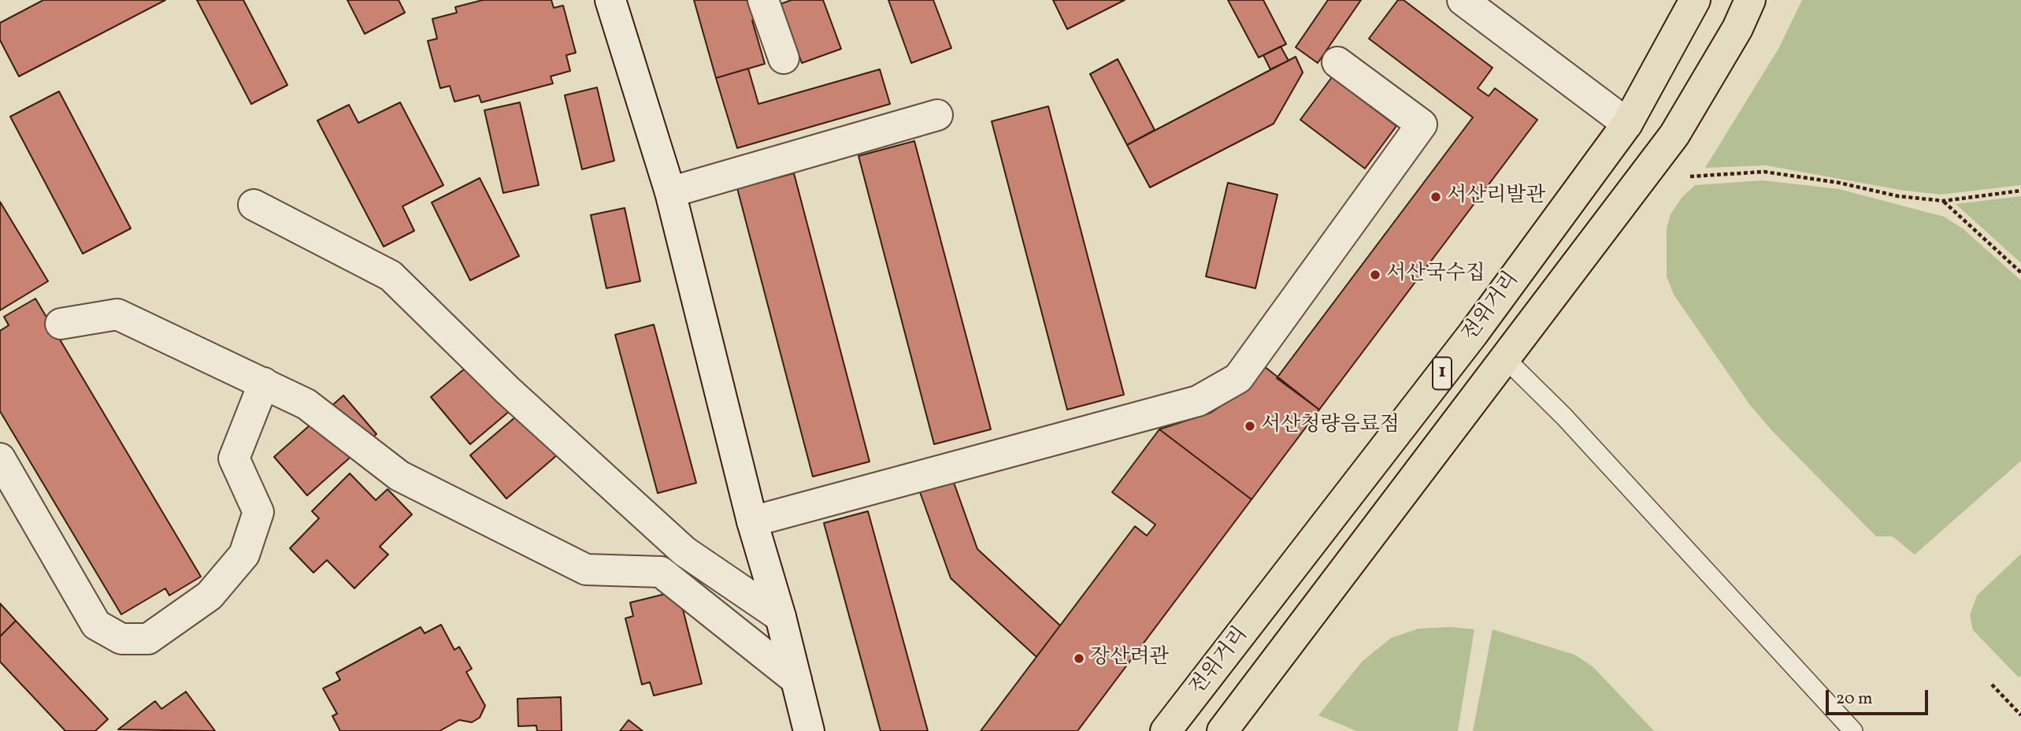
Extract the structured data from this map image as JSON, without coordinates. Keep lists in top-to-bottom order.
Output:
{
  "streets": {
    "main road": ["전위거리", "1"]
  },
  "places": [
    "서산리발관",
    "서산국수집",
    "서산청량음료점",
    "장산려관"
  ],
  "scale_bar": "20 m"
}
